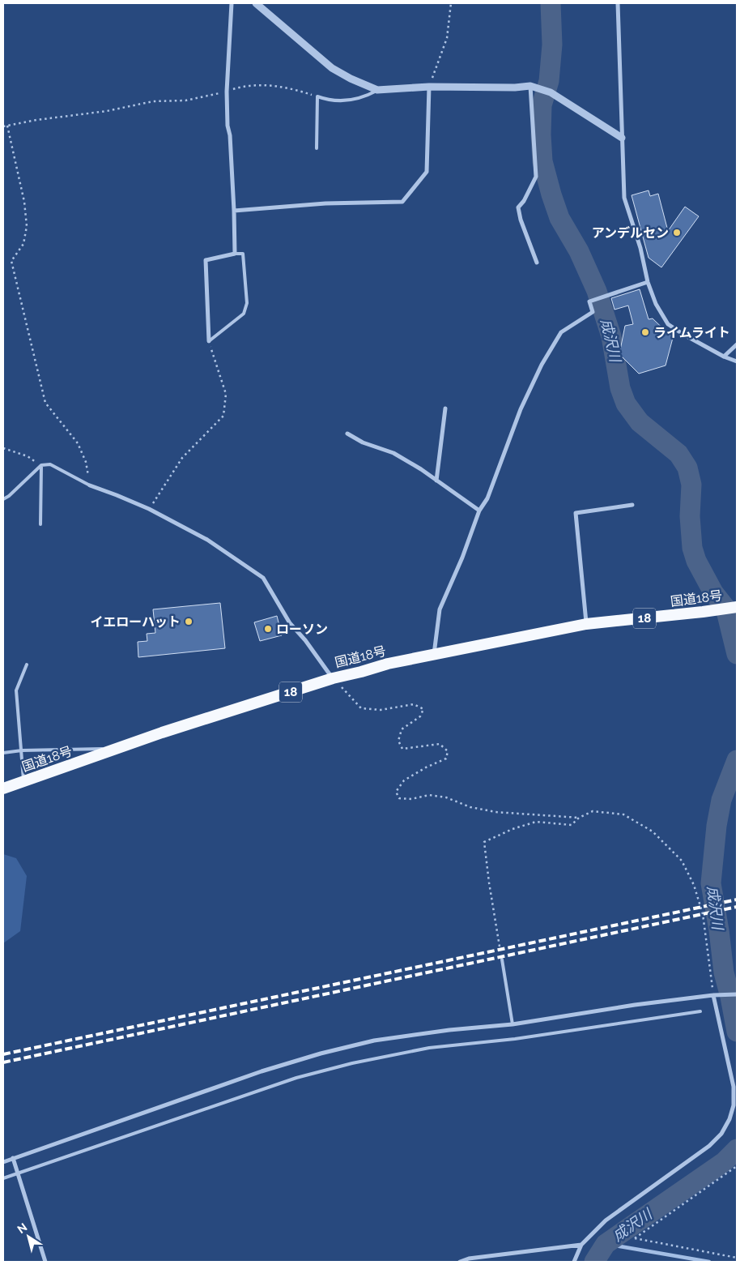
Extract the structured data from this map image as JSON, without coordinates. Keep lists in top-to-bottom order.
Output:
{
  "streets": {
    "highway": ["国道18号", "18"]
  },
  "water": ["成沢川"],
  "places": [
    "アンデルセン",
    "ライムライト",
    "イエローハット",
    "ローソン"
  ],
  "north": "top left"
}
